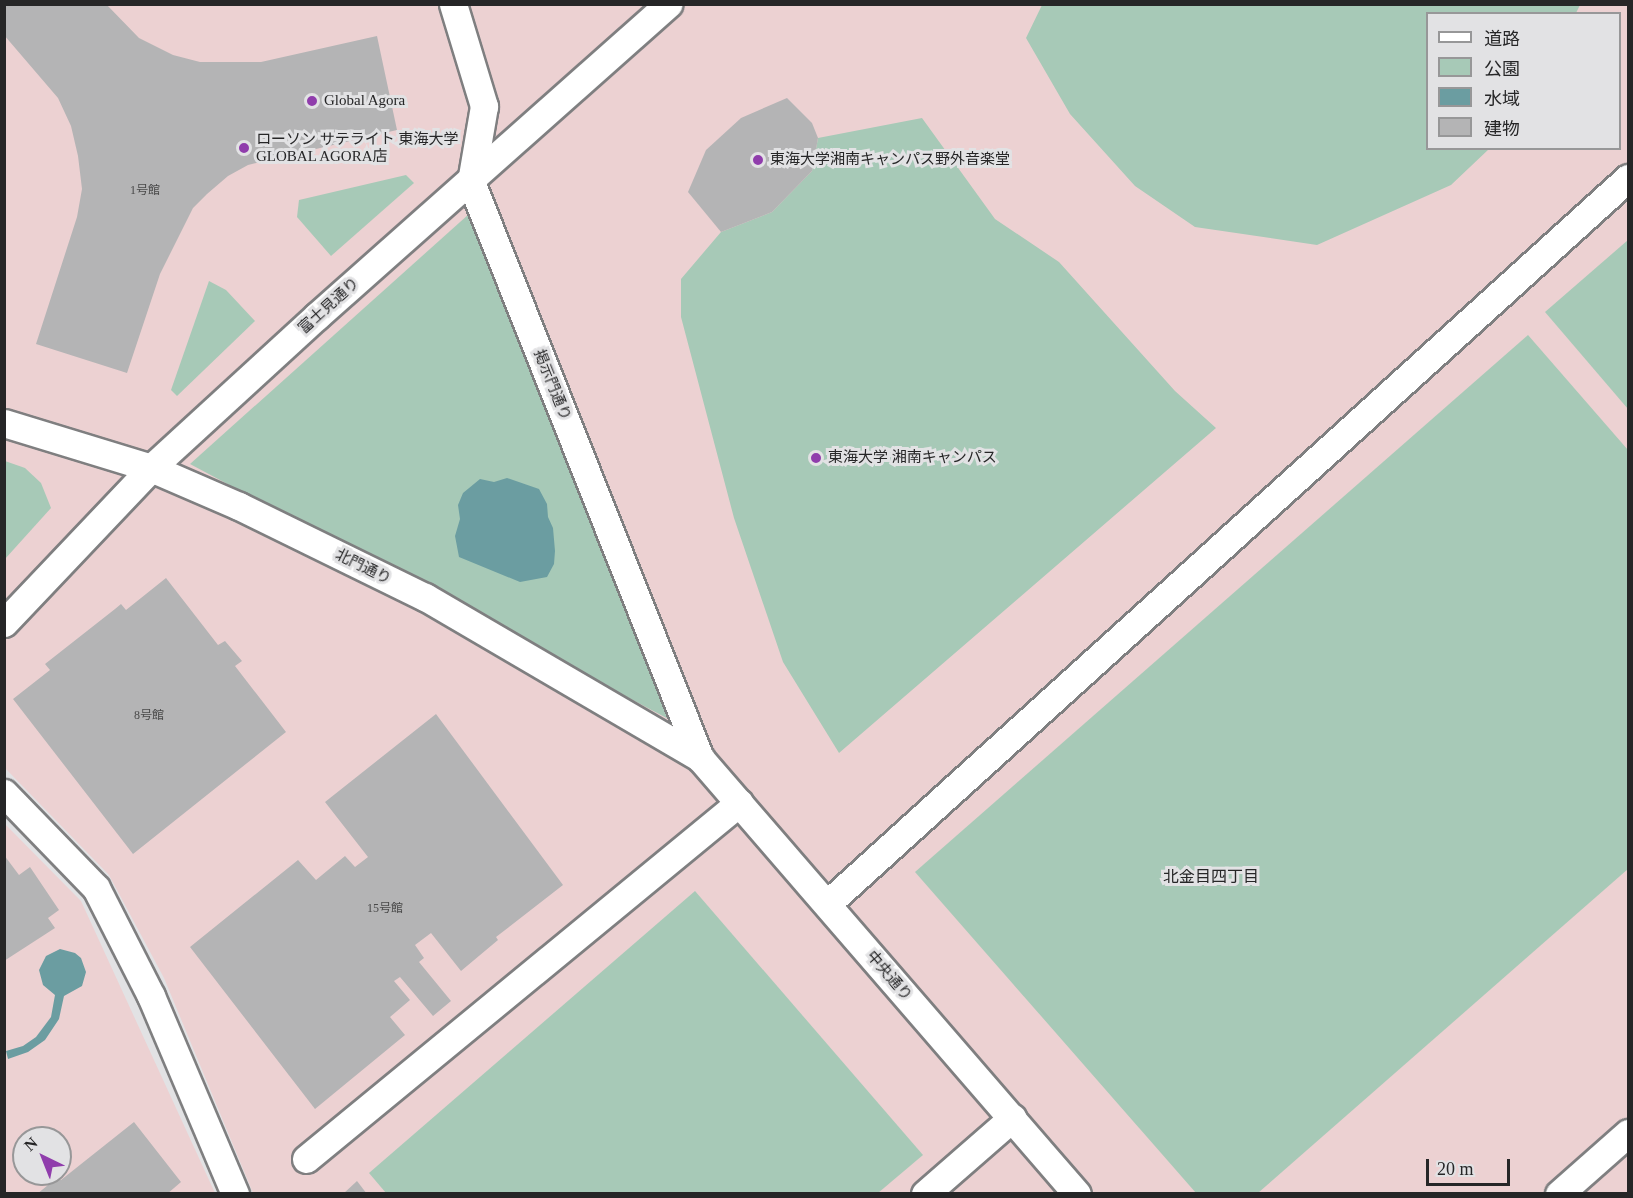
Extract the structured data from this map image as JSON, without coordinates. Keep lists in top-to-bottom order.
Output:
{
  "streets": {
    "street": [
      "富士見通り",
      "掲示門通り",
      "北門通り",
      "中央通り"
    ]
  },
  "crossings": [
    ["富士見通り", "掲示門通り"],
    ["富士見通り", "北門通り"],
    ["掲示門通り", "北門通り"],
    ["掲示門通り", "中央通り"],
    ["北門通り", "中央通り"]
  ],
  "districts": ["北金目四丁目"],
  "places": [
    "Global Agora",
    "ローソン サテライト 東海大学 GLOBAL AGORA店",
    "東海大学湘南キャンパス野外音楽堂",
    "東海大学 湘南キャンパス"
  ],
  "house_numbers": ["1号館", "8号館", "15号館"],
  "legend": [
    "道路",
    "公園",
    "水域",
    "建物"
  ],
  "scale_bar": "20 m",
  "north": "top left"
}
